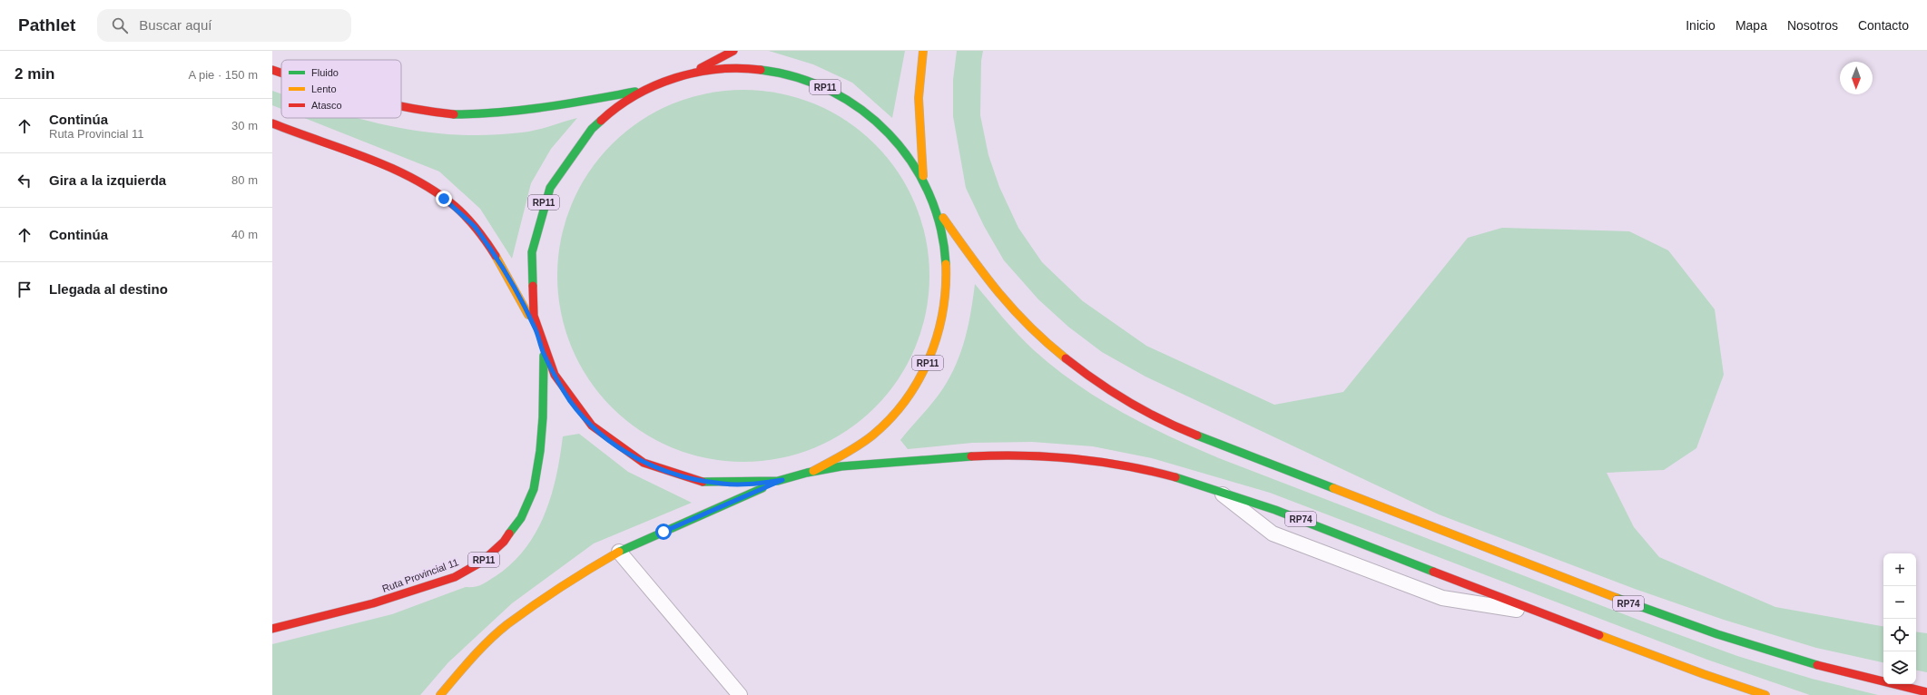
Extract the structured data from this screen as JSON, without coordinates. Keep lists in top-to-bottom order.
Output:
{
  "streets": {
    "main road": ["RP11", "RP74", "Ruta Provincial 11"]
  },
  "crossings": [
    ["RP11", "RP74"],
    ["RP11", "Ruta Provincial 11"]
  ],
  "legend": ["Fluido", "Lento", "Atasco"],
  "north": "bottom",
  "page": {
    "header": "Pathlet",
    "search": "Buscar aquí",
    "nav": [
      "Inicio",
      "Mapa",
      "Nosotros",
      "Contacto"
    ],
    "heading": ["2 min", "A pie · 150 m"],
    "list": [
      ["Continúa", "Ruta Provincial 11", "30 m"],
      ["Gira a la izquierda", "80 m"],
      ["Continúa", "40 m"],
      "Llegada al destino"
    ],
    "map_buttons": ["+", "−"]
  }
}
